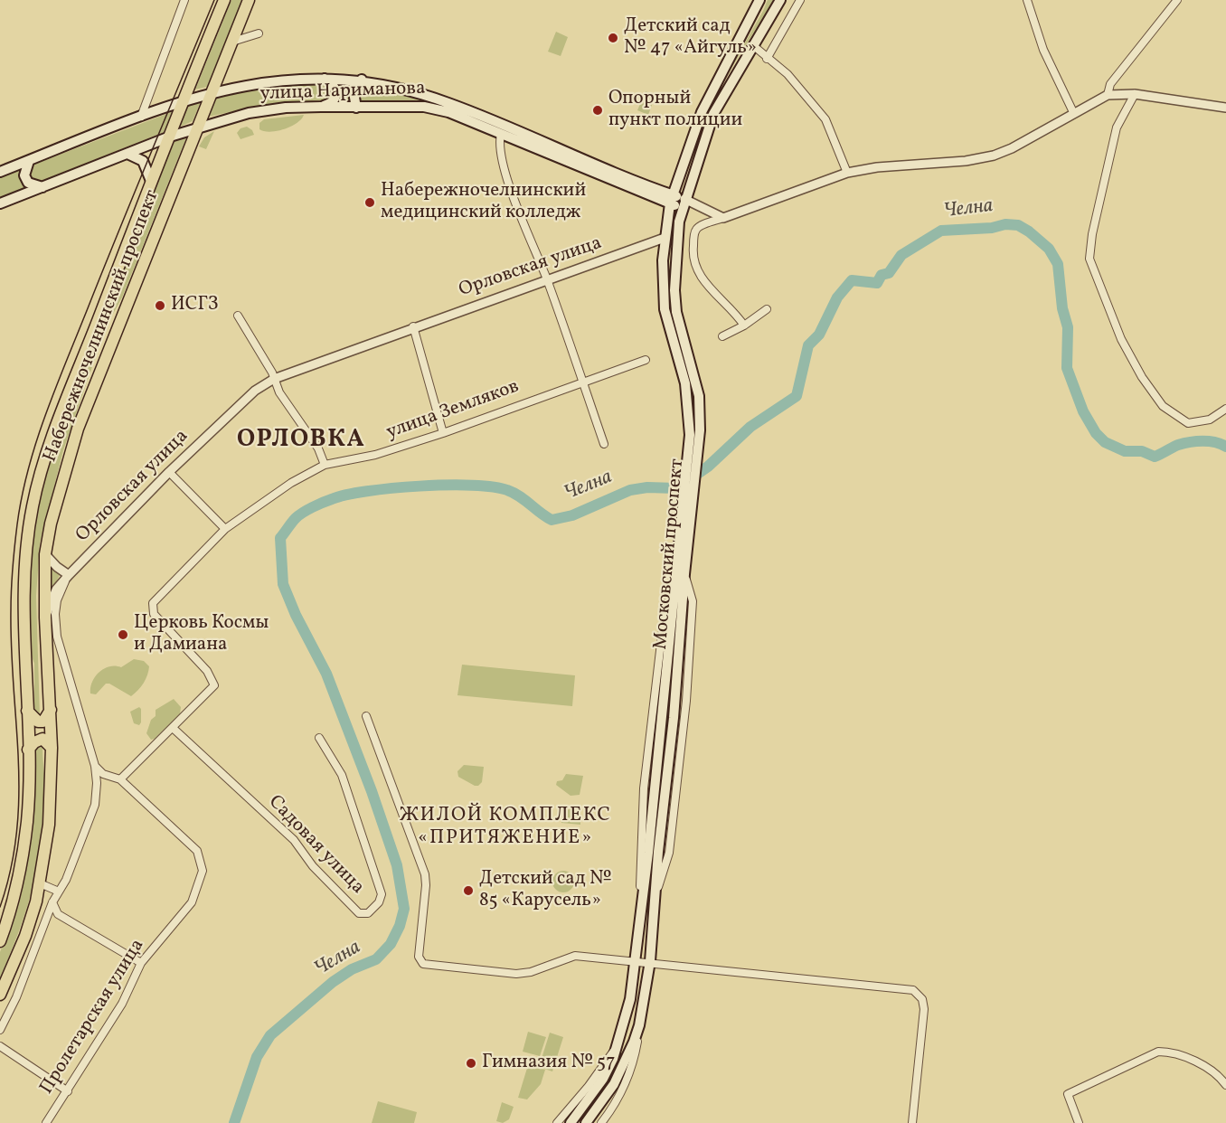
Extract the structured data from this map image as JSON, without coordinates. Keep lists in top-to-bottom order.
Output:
{
  "streets": {
    "main road": ["улица Нариманова", "Набережночелнинский проспект", "Московский проспект"],
    "street": [
      "Орловская улица",
      "улица Земляков",
      "Садовая улица",
      "Пролетарская улица"
    ]
  },
  "crossings": [
    ["улица Нариманова", "Набережночелнинский проспект"],
    ["улица Нариманова", "Московский проспект"],
    ["Орловская улица", "Московский проспект"],
    ["Орловская улица", "Пролетарская улица"],
    ["улица Земляков", "Садовая улица"]
  ],
  "districts": ["ОРЛОВКА", "ЖИЛОЙ КОМПЛЕКС «ПРИТЯЖЕНИЕ»"],
  "water": ["Челна"],
  "places": [
    "Детский сад № 47 «Айгуль»",
    "Опорный пункт полиции",
    "Набережночелнинский медицинский колледж",
    "ИСГЗ",
    "Церковь Космы и Дамиана",
    "Детский сад № 85 «Карусель»",
    "Гимназия № 57"
  ]
}
